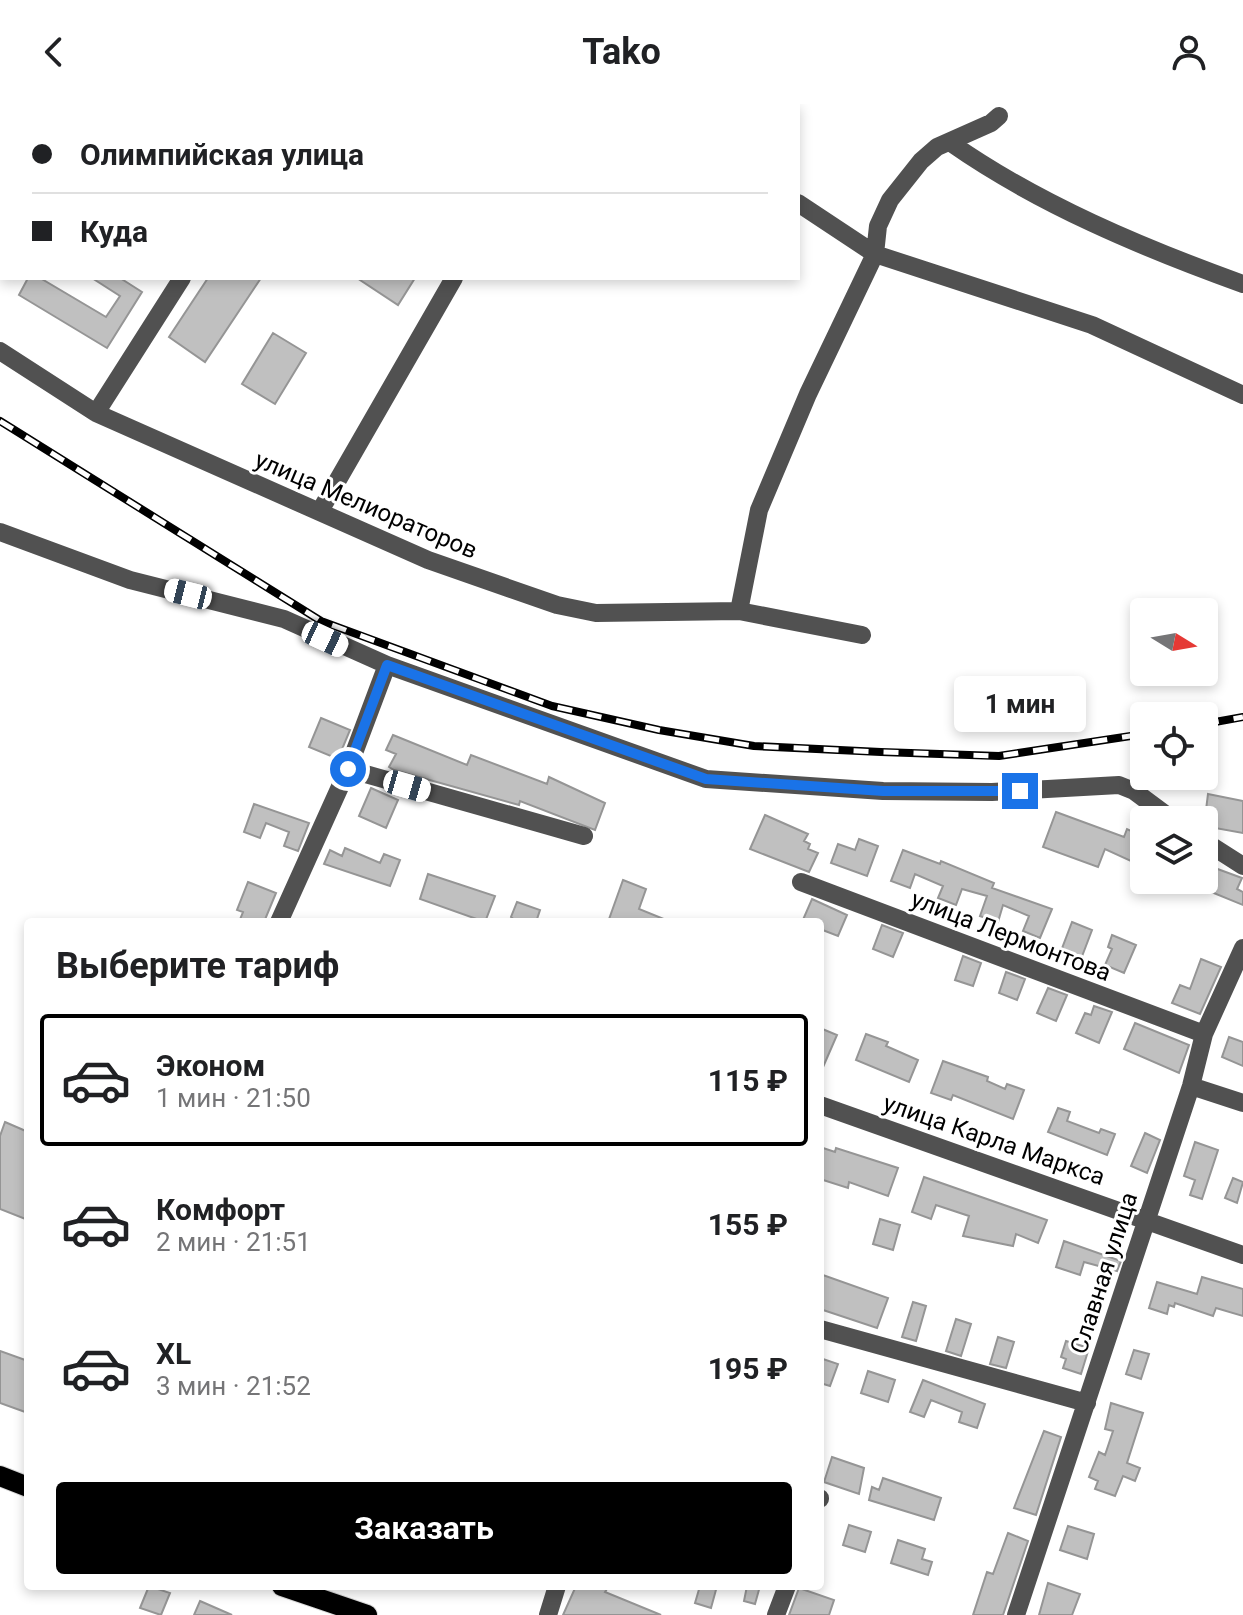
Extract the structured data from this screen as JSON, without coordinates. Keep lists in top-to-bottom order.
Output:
{
  "streets": {
    "street": [
      "улица Мелиораторов",
      "улица Лермонтова",
      "улица Карла Маркса",
      "Славная улица"
    ]
  },
  "crossings": [
    ["улица Лермонтова", "Славная улица"],
    ["улица Карла Маркса", "Славная улица"]
  ],
  "north": "right",
  "page": {
    "header": "Tako",
    "banner": ["Олимпийская улица", "Куда"],
    "bubble": "1 мин",
    "heading": "Выберите тариф",
    "list": [
      {
        "name": "Эконом",
        "note": "1 мин · 21:50",
        "value": "115 ₽"
      },
      {
        "name": "Комфорт",
        "note": "2 мин · 21:51",
        "value": "155 ₽"
      },
      {
        "name": "XL",
        "note": "3 мин · 21:52",
        "value": "195 ₽"
      }
    ],
    "buttons": "Заказать"
  }
}
